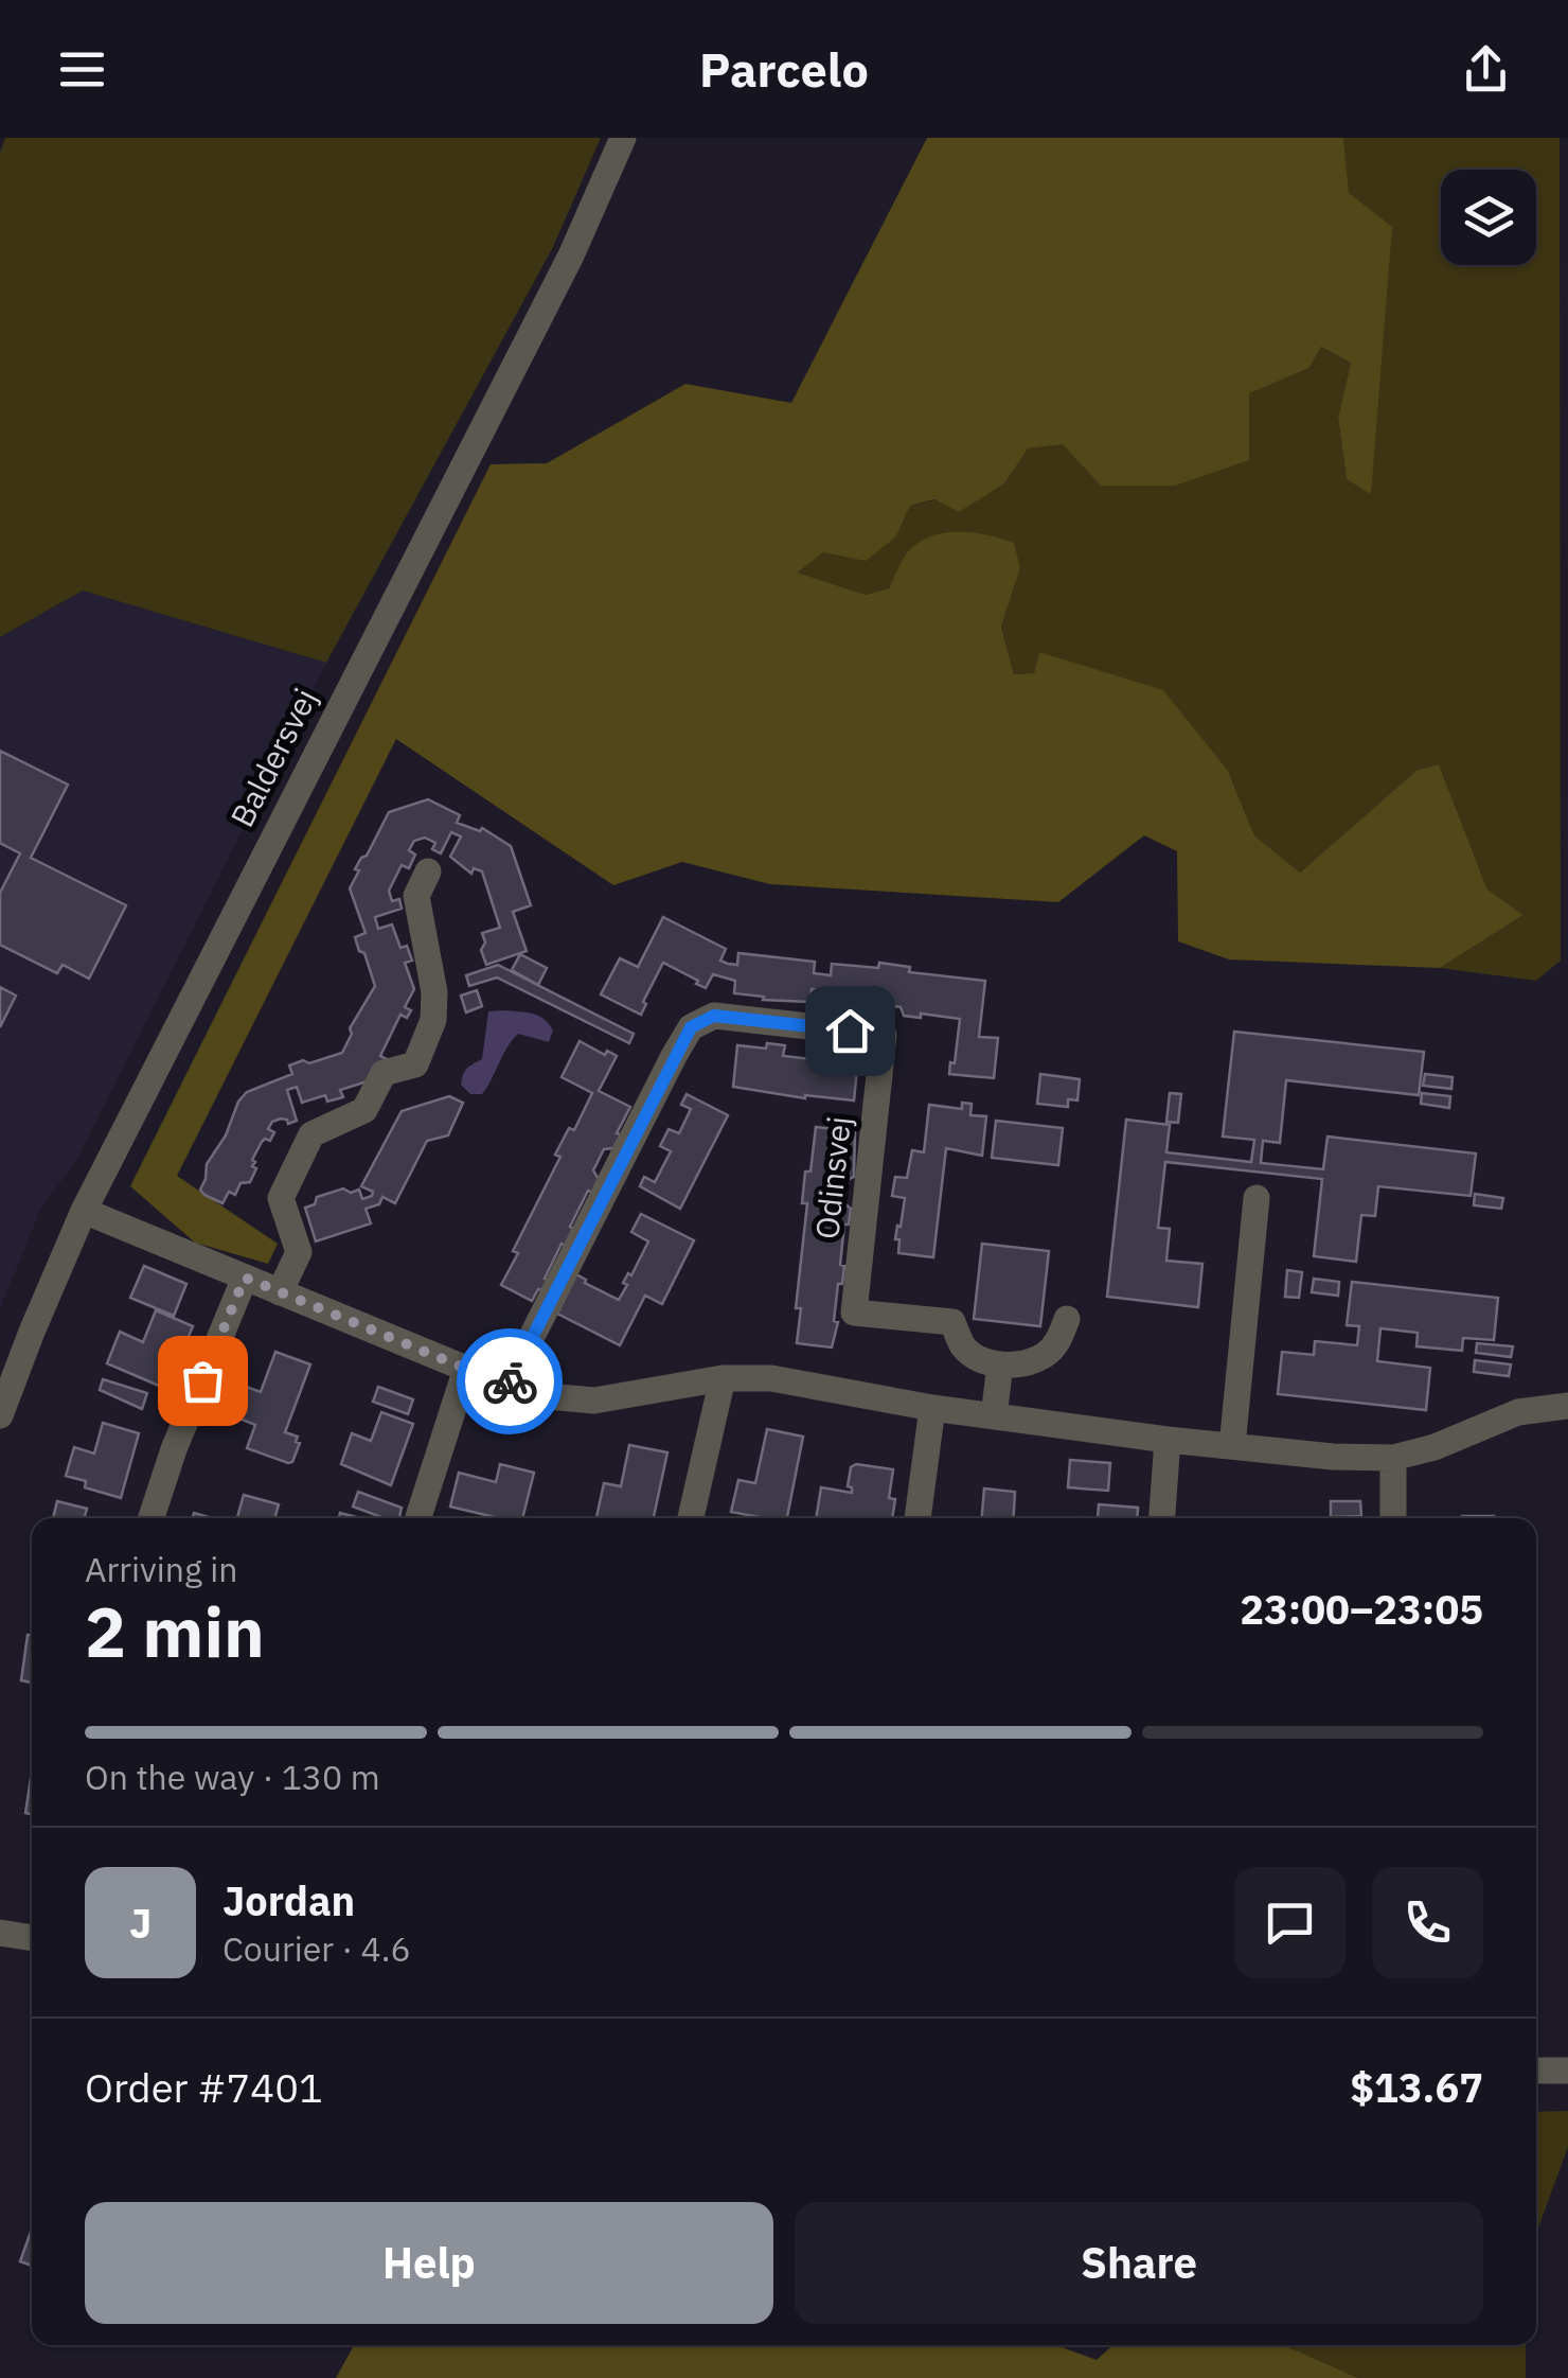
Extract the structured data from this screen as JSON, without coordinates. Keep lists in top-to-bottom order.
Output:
{
  "streets": {
    "street": ["Baldersvej", "Odinsvej"]
  },
  "page": {
    "header": "Parcelo",
    "heading": ["2 min", "Arriving in", "23:00–23:05"],
    "panel": [
      "Jordan",
      "Courier · 4.6",
      "Order #7401",
      "$13.67"
    ],
    "bar": "On the way · 130 m",
    "round": "J",
    "buttons": ["Help", "Share"]
  }
}
